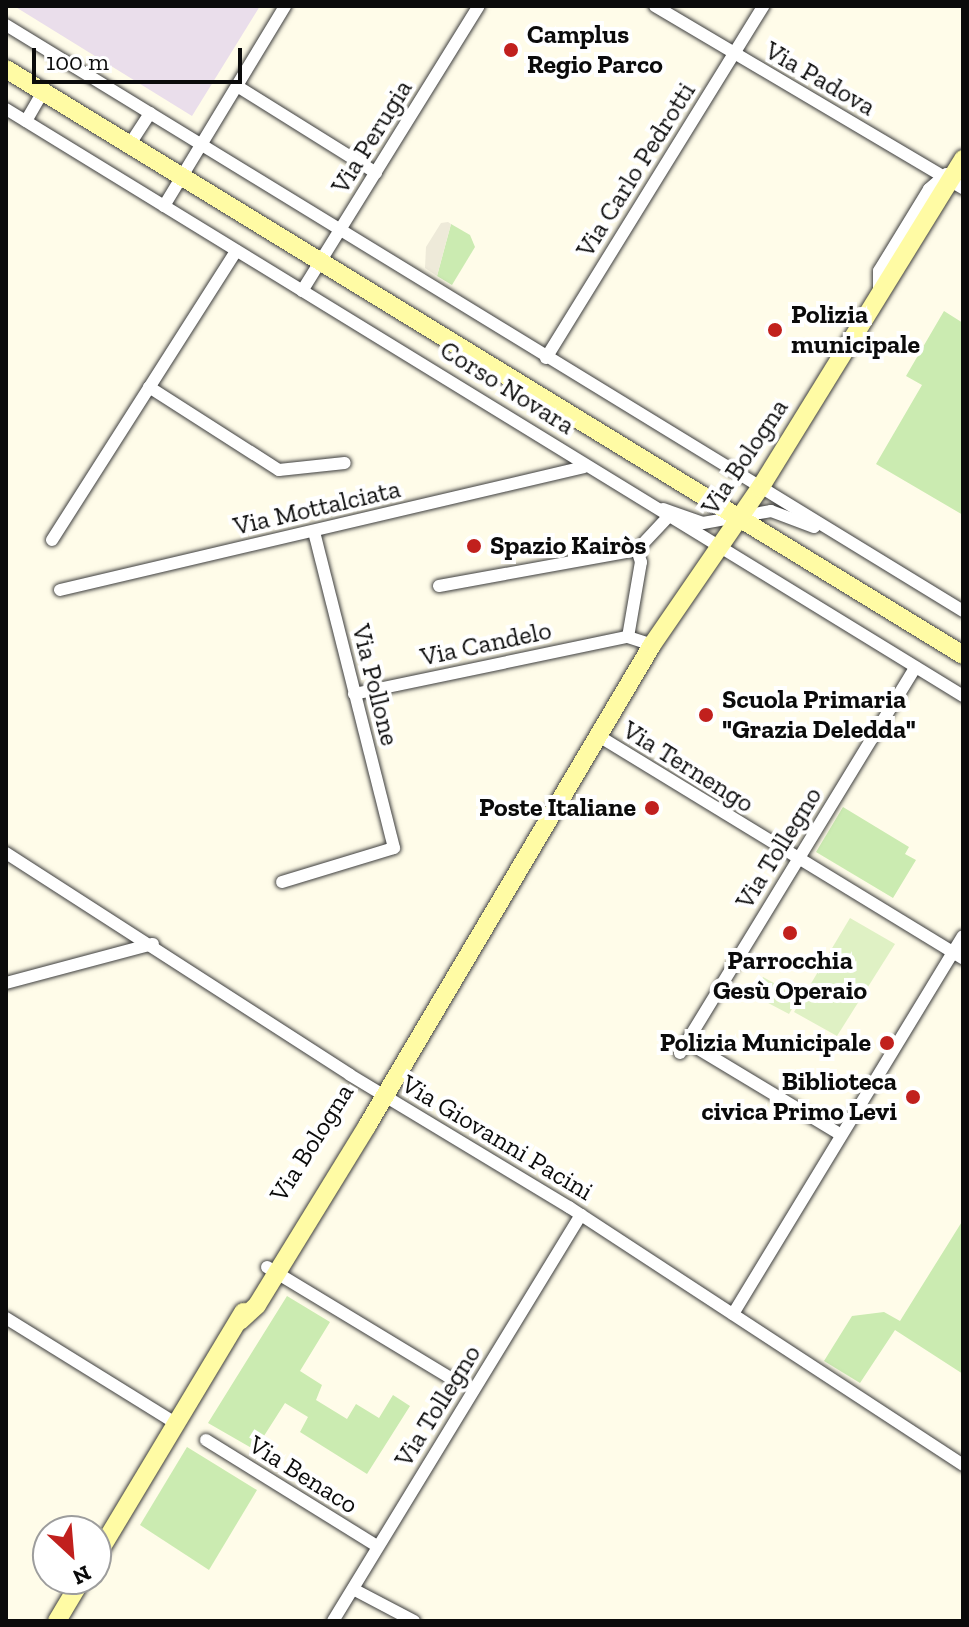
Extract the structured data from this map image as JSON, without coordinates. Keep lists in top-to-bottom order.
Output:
{
  "streets": {
    "main road": ["Corso Novara", "Via Bologna"],
    "street": [
      "Via Padova",
      "Via Perugia",
      "Via Carlo Pedrotti",
      "Via Mottalciata",
      "Via Candelo",
      "Via Pollone",
      "Via Ternengo",
      "Via Tollegno",
      "Via Giovanni Pacini",
      "Via Benaco"
    ]
  },
  "crossings": [
    ["Via Padova", "Via Carlo Pedrotti"],
    ["Via Padova", "Via Bologna"],
    ["Via Perugia", "Corso Novara"],
    ["Via Carlo Pedrotti", "Corso Novara"],
    ["Corso Novara", "Via Bologna"],
    ["Corso Novara", "Via Mottalciata"],
    ["Corso Novara", "Via Tollegno"],
    ["Via Bologna", "Via Ternengo"],
    ["Via Bologna", "Via Giovanni Pacini"],
    ["Via Mottalciata", "Via Pollone"],
    ["Via Candelo", "Via Pollone"],
    ["Via Ternengo", "Via Tollegno"],
    ["Via Tollegno", "Via Giovanni Pacini"],
    ["Via Tollegno", "Via Benaco"]
  ],
  "places": [
    "Camplus Regio Parco",
    "Polizia municipale",
    "Spazio Kairòs",
    "Scuola Primaria \"Grazia Deledda\"",
    "Poste Italiane",
    "Parrocchia Gesù Operaio",
    "Polizia Municipale",
    "Biblioteca civica Primo Levi"
  ],
  "scale_bar": "100 m",
  "north": "bottom right"
}
